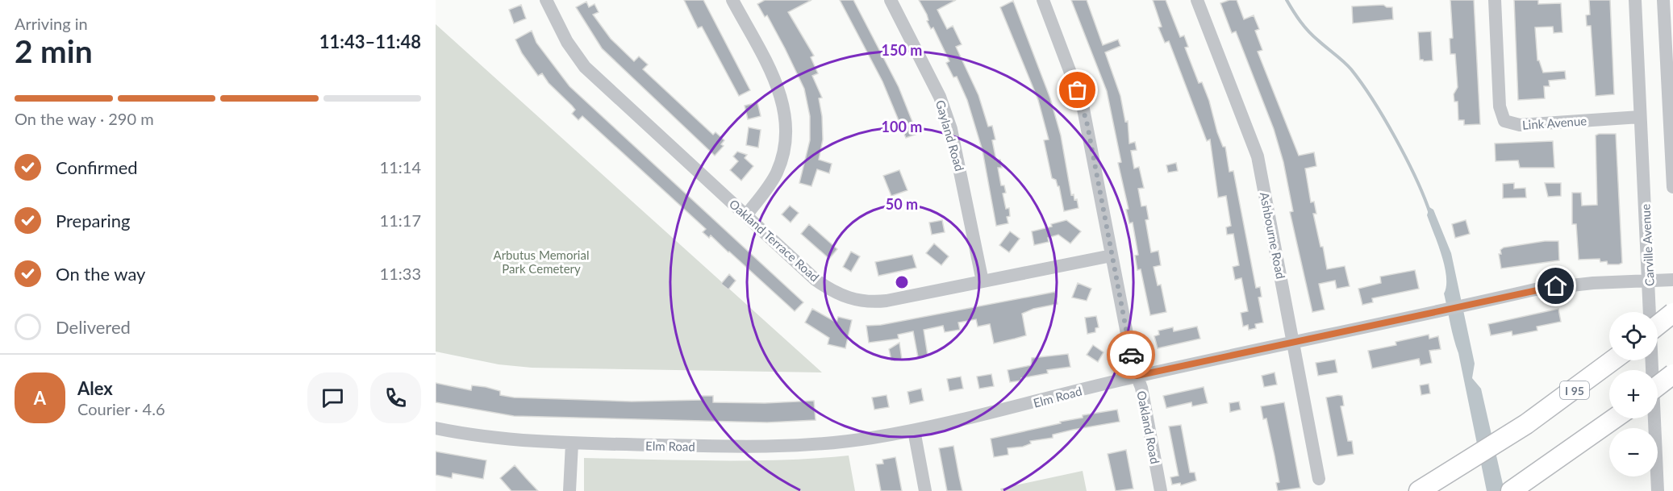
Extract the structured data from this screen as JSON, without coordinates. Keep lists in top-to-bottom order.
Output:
{
  "streets": {
    "highway": ["I 95"],
    "street": [
      "Link Avenue",
      "Gayland Road",
      "Ashbourne Road",
      "Oakland Terrace Road",
      "Carville Avenue",
      "Elm Road",
      "Oakland Road"
    ]
  },
  "crossings": [
    ["Link Avenue", "Carville Avenue"],
    ["Gayland Road", "Oakland Terrace Road"],
    ["Ashbourne Road", "Elm Road"],
    ["Oakland Terrace Road", "Oakland Road"],
    ["Carville Avenue", "Elm Road"],
    ["Elm Road", "Oakland Road"]
  ],
  "parks": ["Arbutus Memorial Park Cemetery"],
  "page": {
    "heading": ["2 min", "Arriving in", "11:43–11:48"],
    "panel": ["Alex", "Courier · 4.6"],
    "bar": "On the way · 290 m",
    "list": [
      ["Confirmed", "11:14"],
      ["Preparing", "11:17"],
      ["On the way", "11:33"],
      "Delivered"
    ],
    "map_buttons": ["+", "−"],
    "round": "A"
  },
  "rings": ["150 m", "100 m", "50 m"]
}
